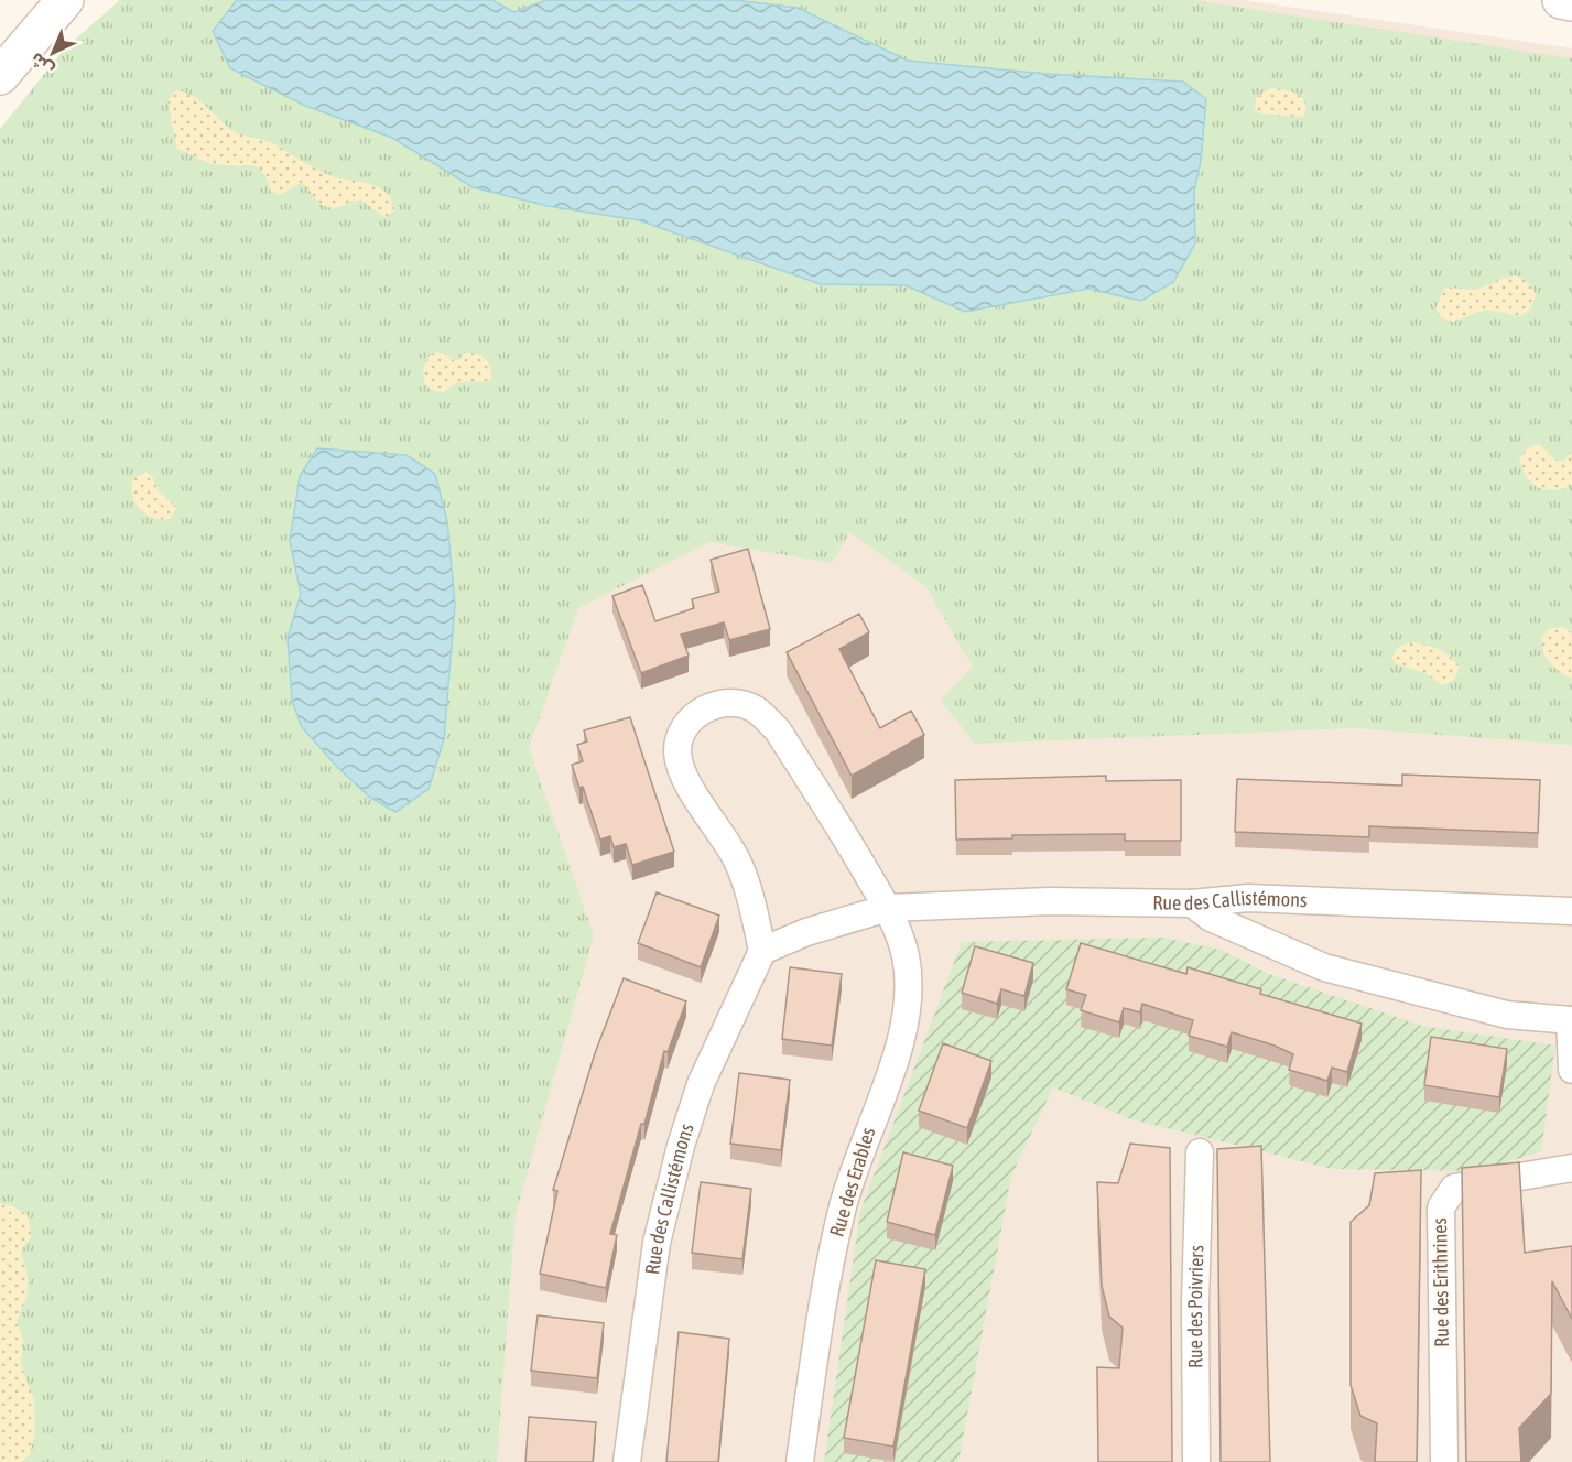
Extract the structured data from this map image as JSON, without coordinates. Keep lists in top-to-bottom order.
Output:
{
  "streets": {
    "street": [
      "Rue des Callistémons",
      "Rue des Erables",
      "Rue des Erithrines",
      "Rue des Poivriers"
    ]
  },
  "crossings": [
    ["Rue des Callistémons", "Rue des Erables"]
  ],
  "north": "bottom left"
}
